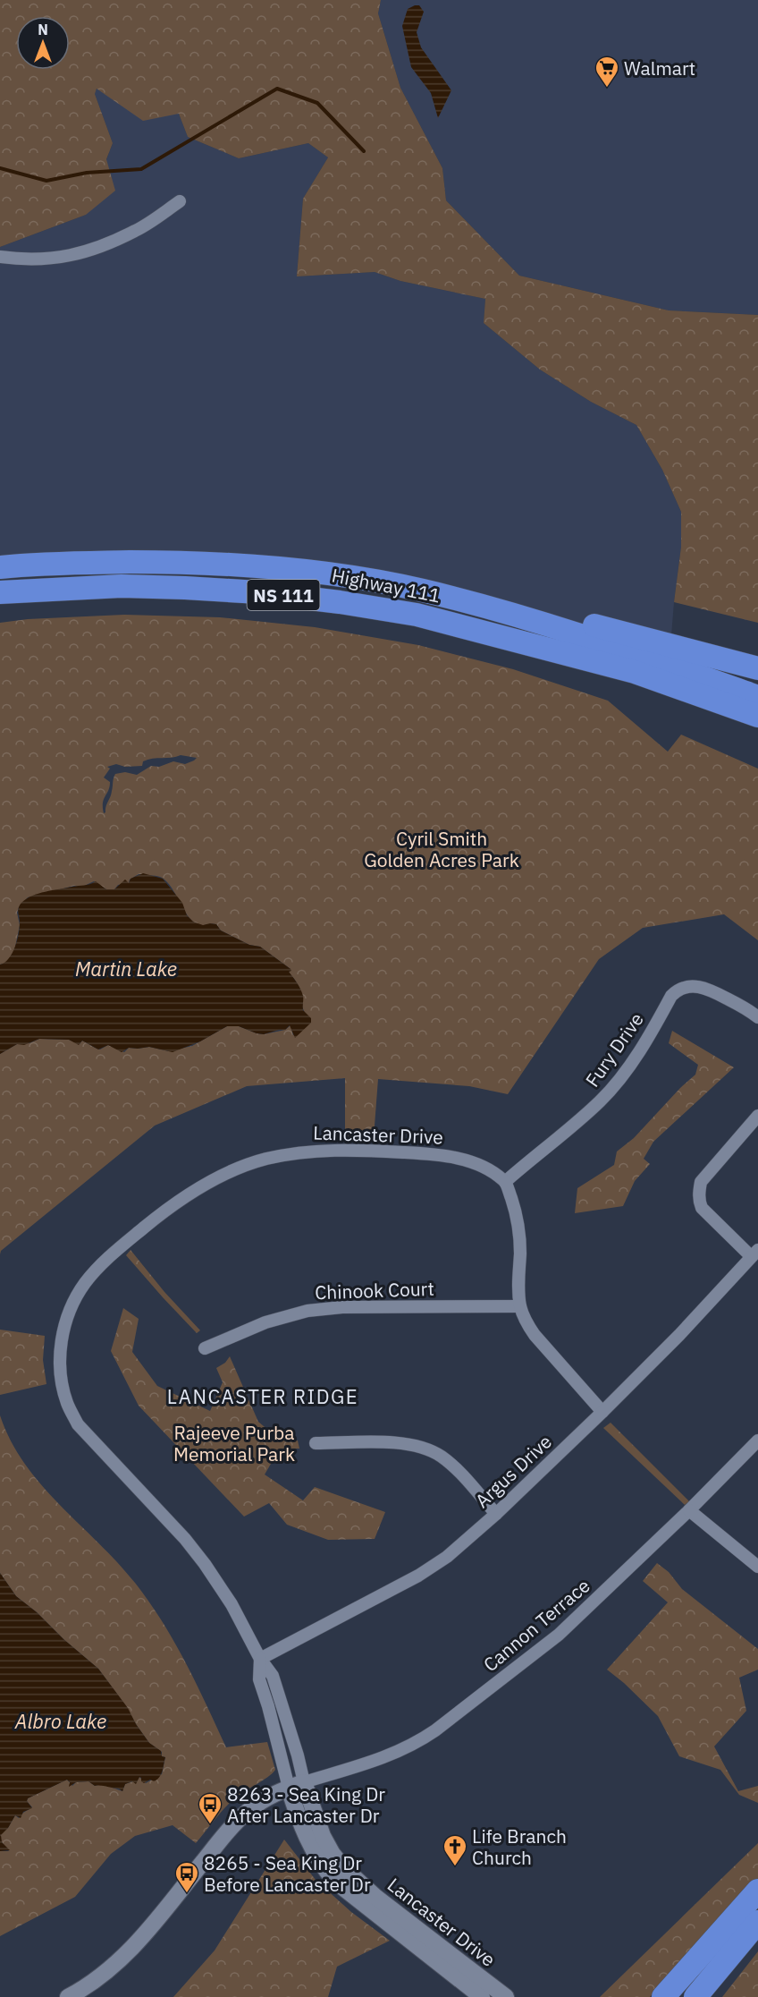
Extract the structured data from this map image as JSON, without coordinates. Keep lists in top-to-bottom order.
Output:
{
  "streets": {
    "highway": ["Highway 111", "NS 111"],
    "street": [
      "Fury Drive",
      "Lancaster Drive",
      "Chinook Court",
      "Argus Drive",
      "Cannon Terrace"
    ]
  },
  "crossings": [
    ["Fury Drive", "Lancaster Drive"],
    ["Lancaster Drive", "Argus Drive"],
    ["Lancaster Drive", "Cannon Terrace"]
  ],
  "districts": ["LANCASTER RIDGE"],
  "water": ["Martin Lake", "Albro Lake"],
  "parks": ["Cyril Smith Golden Acres Park", "Rajeeve Purba Memorial Park"],
  "places": {
    "supermarket": ["Walmart"],
    "bus stop": ["8263 - Sea King Dr After Lancaster Dr", "8265 - Sea King Dr Before Lancaster Dr"],
    "church": ["Life Branch Church"]
  },
  "north": "top"
}
